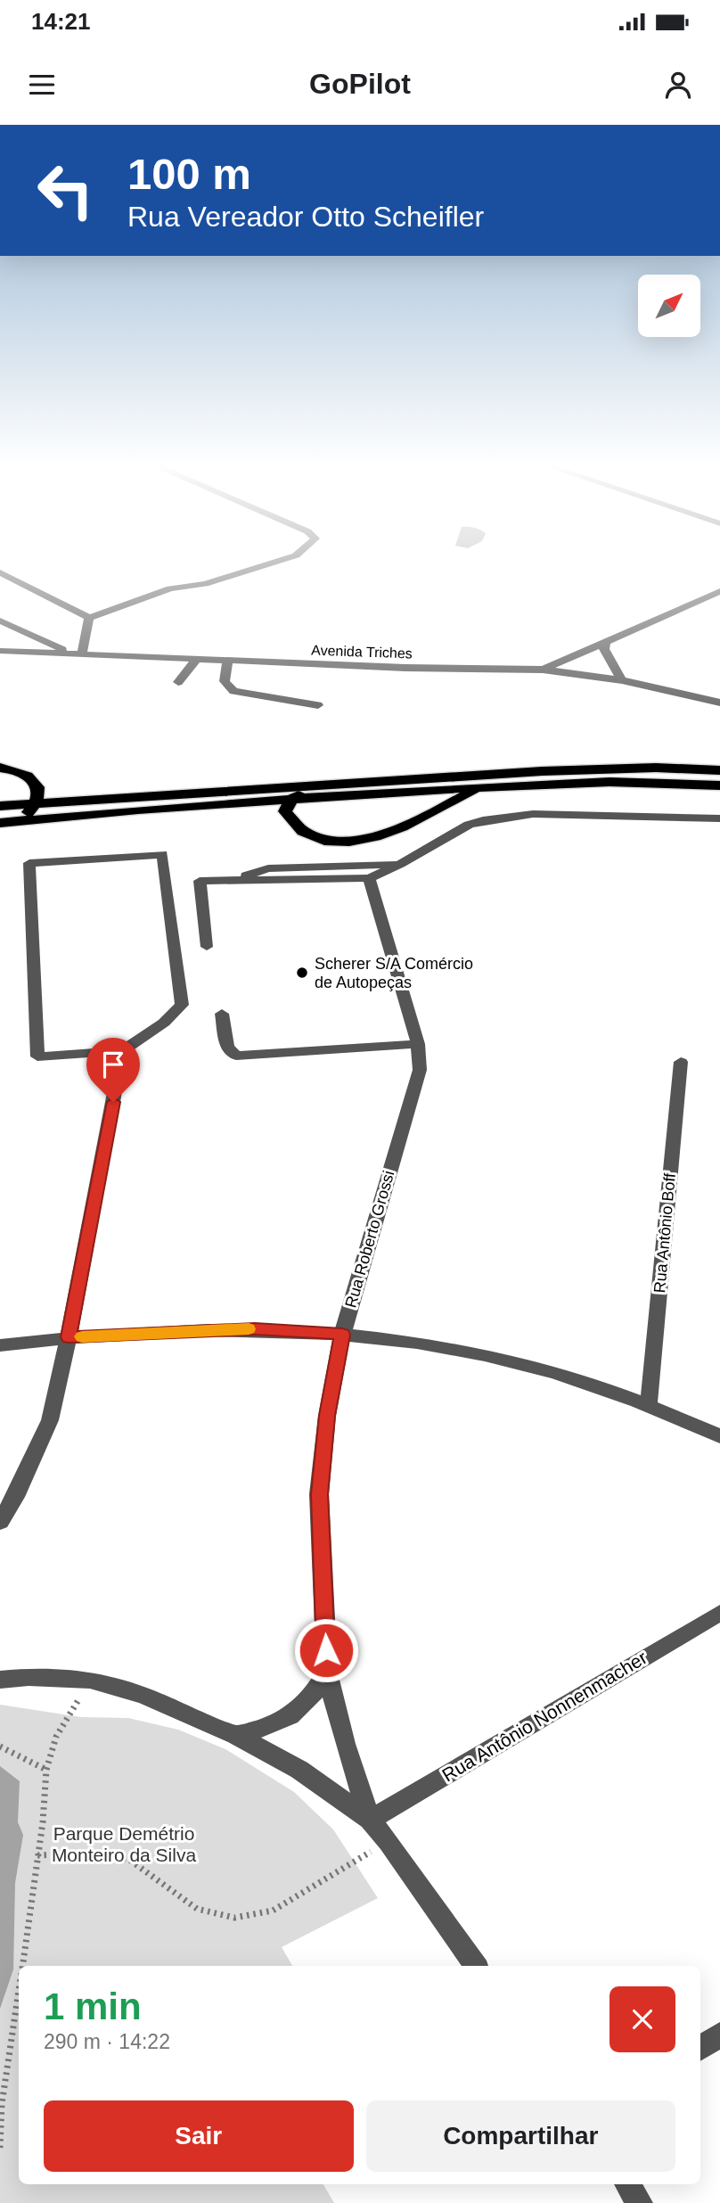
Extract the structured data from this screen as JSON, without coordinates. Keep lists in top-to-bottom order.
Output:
{
  "streets": {
    "street": [
      "Avenida Triches",
      "Rua Antônio Boff",
      "Rua Roberto Grossi",
      "Rua Antônio Nonnenmacher"
    ]
  },
  "crossings": [
    ["Rua Roberto Grossi", "Rua Antônio Nonnenmacher"]
  ],
  "parks": ["Parque Demétrio Monteiro da Silva"],
  "places": ["Scherer S/A Comércio de Autopeças"],
  "north": "top right",
  "page": {
    "status": "14:21",
    "header": "GoPilot",
    "turn": ["100 m", "Rua Vereador Otto Scheifler"],
    "heading": ["1 min", "290 m · 14:22"],
    "buttons": ["Sair", "Compartilhar"]
  }
}
